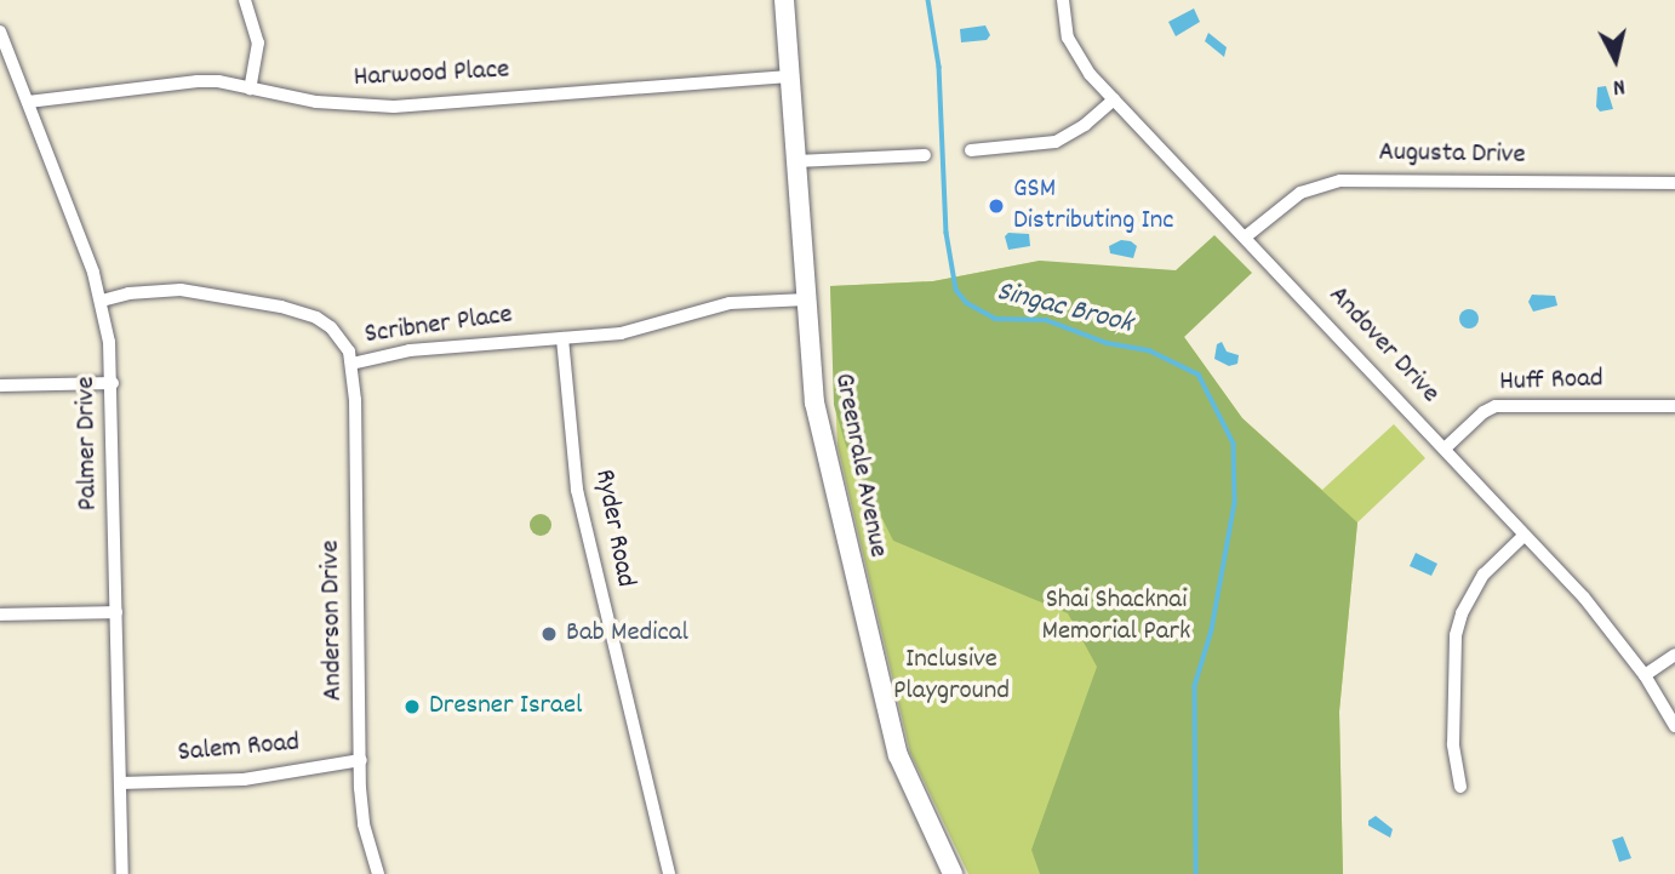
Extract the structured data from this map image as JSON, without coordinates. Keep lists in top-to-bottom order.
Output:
{
  "streets": {
    "street": [
      "Harwood Place",
      "Augusta Drive",
      "Scribner Place",
      "Andover Drive",
      "Huff Road",
      "Palmer Drive",
      "Greenrale Avenue",
      "Ryder Road",
      "Anderson Drive",
      "Salem Road"
    ]
  },
  "crossings": [
    ["Harwood Place", "Palmer Drive"],
    ["Harwood Place", "Greenrale Avenue"],
    ["Augusta Drive", "Andover Drive"],
    ["Scribner Place", "Palmer Drive"],
    ["Scribner Place", "Greenrale Avenue"],
    ["Scribner Place", "Ryder Road"],
    ["Scribner Place", "Anderson Drive"],
    ["Andover Drive", "Huff Road"],
    ["Palmer Drive", "Salem Road"],
    ["Anderson Drive", "Salem Road"]
  ],
  "water": ["Singac Brook"],
  "parks": ["Shai Shacknai Memorial Park", "Inclusive Playground"],
  "places": ["GSM Distributing Inc", "Bab Medical", "Dresner Israel"],
  "north": "bottom"
}
